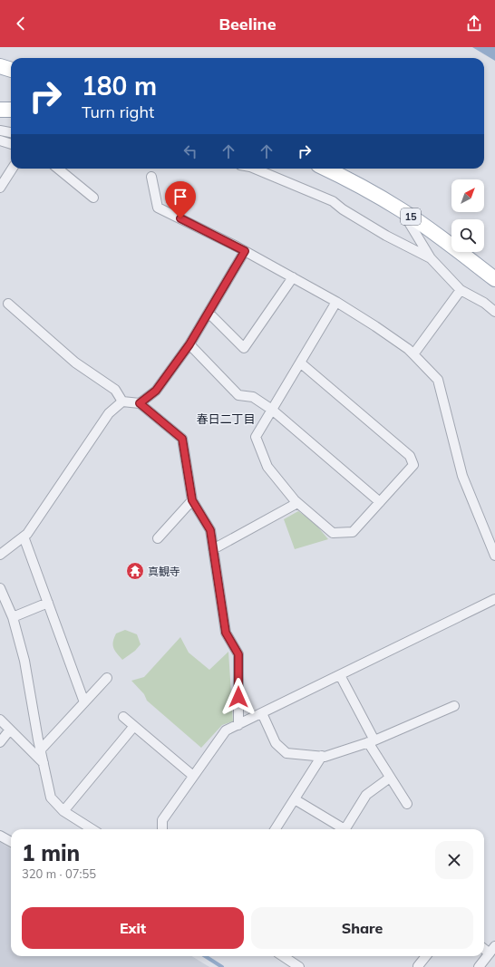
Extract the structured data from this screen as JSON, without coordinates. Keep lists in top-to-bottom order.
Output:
{
  "streets": {
    "main road": ["15"]
  },
  "districts": ["春日二丁目"],
  "places": {
    "temple": ["真観寺"]
  },
  "north": "top right",
  "page": {
    "header": "Beeline",
    "turn": ["180 m", "Turn right"],
    "heading": ["1 min", "320 m · 07:55"],
    "buttons": ["Exit", "Share"]
  }
}
